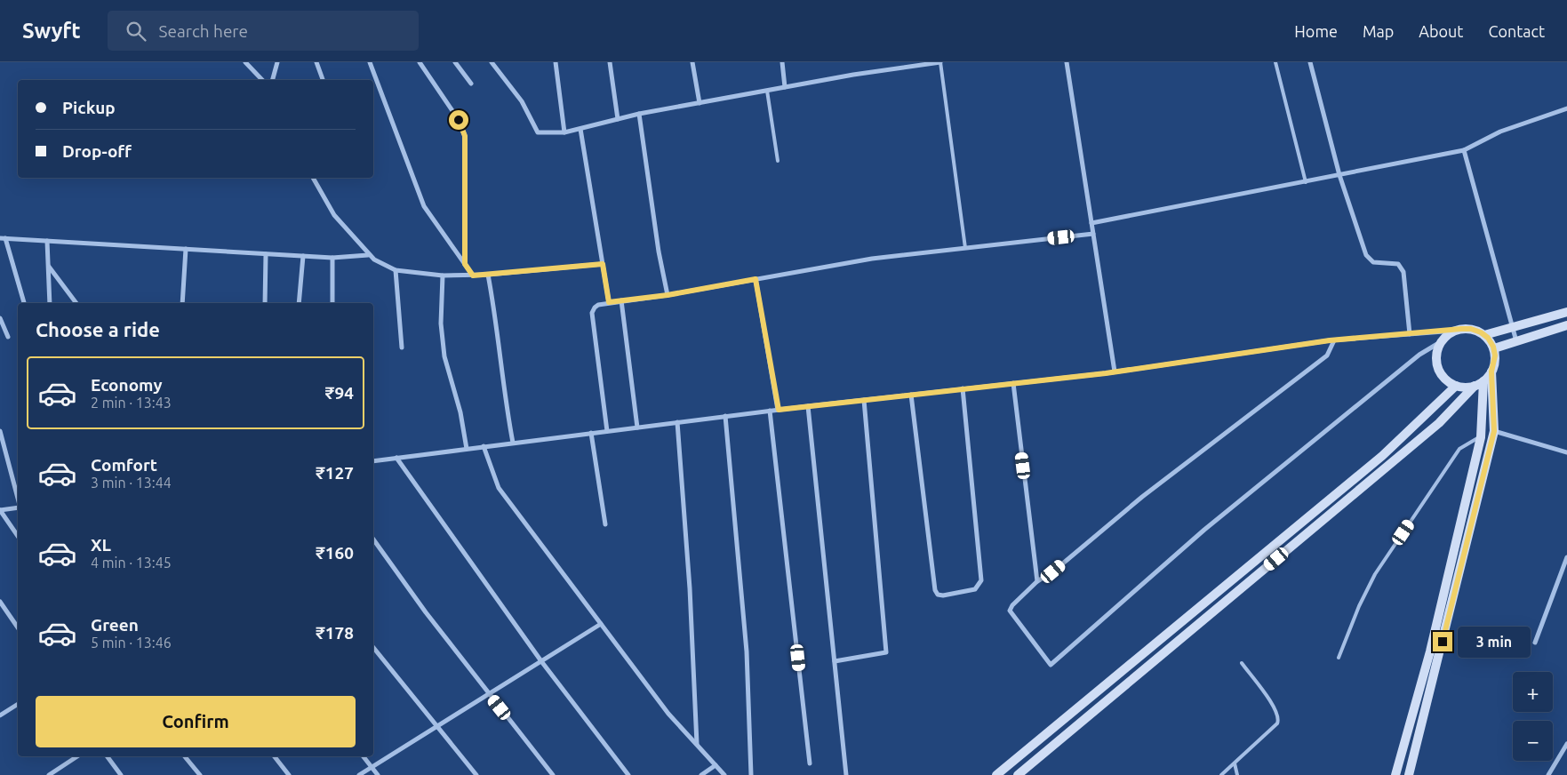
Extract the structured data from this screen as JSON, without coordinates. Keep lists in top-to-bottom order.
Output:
{
  "page": {
    "header": "Swyft",
    "search": "Search here",
    "nav": [
      "Home",
      "Map",
      "About",
      "Contact"
    ],
    "banner": ["Pickup", "Drop-off"],
    "heading": "Choose a ride",
    "list": [
      {
        "name": "Economy",
        "note": "2 min · 13:43",
        "value": "₹94"
      },
      {
        "name": "Comfort",
        "note": "3 min · 13:44",
        "value": "₹127"
      },
      {
        "name": "XL",
        "note": "4 min · 13:45",
        "value": "₹160"
      },
      {
        "name": "Green",
        "note": "5 min · 13:46",
        "value": "₹178"
      }
    ],
    "bubble": "3 min",
    "map_buttons": ["+", "−"],
    "buttons": "Confirm"
  }
}
